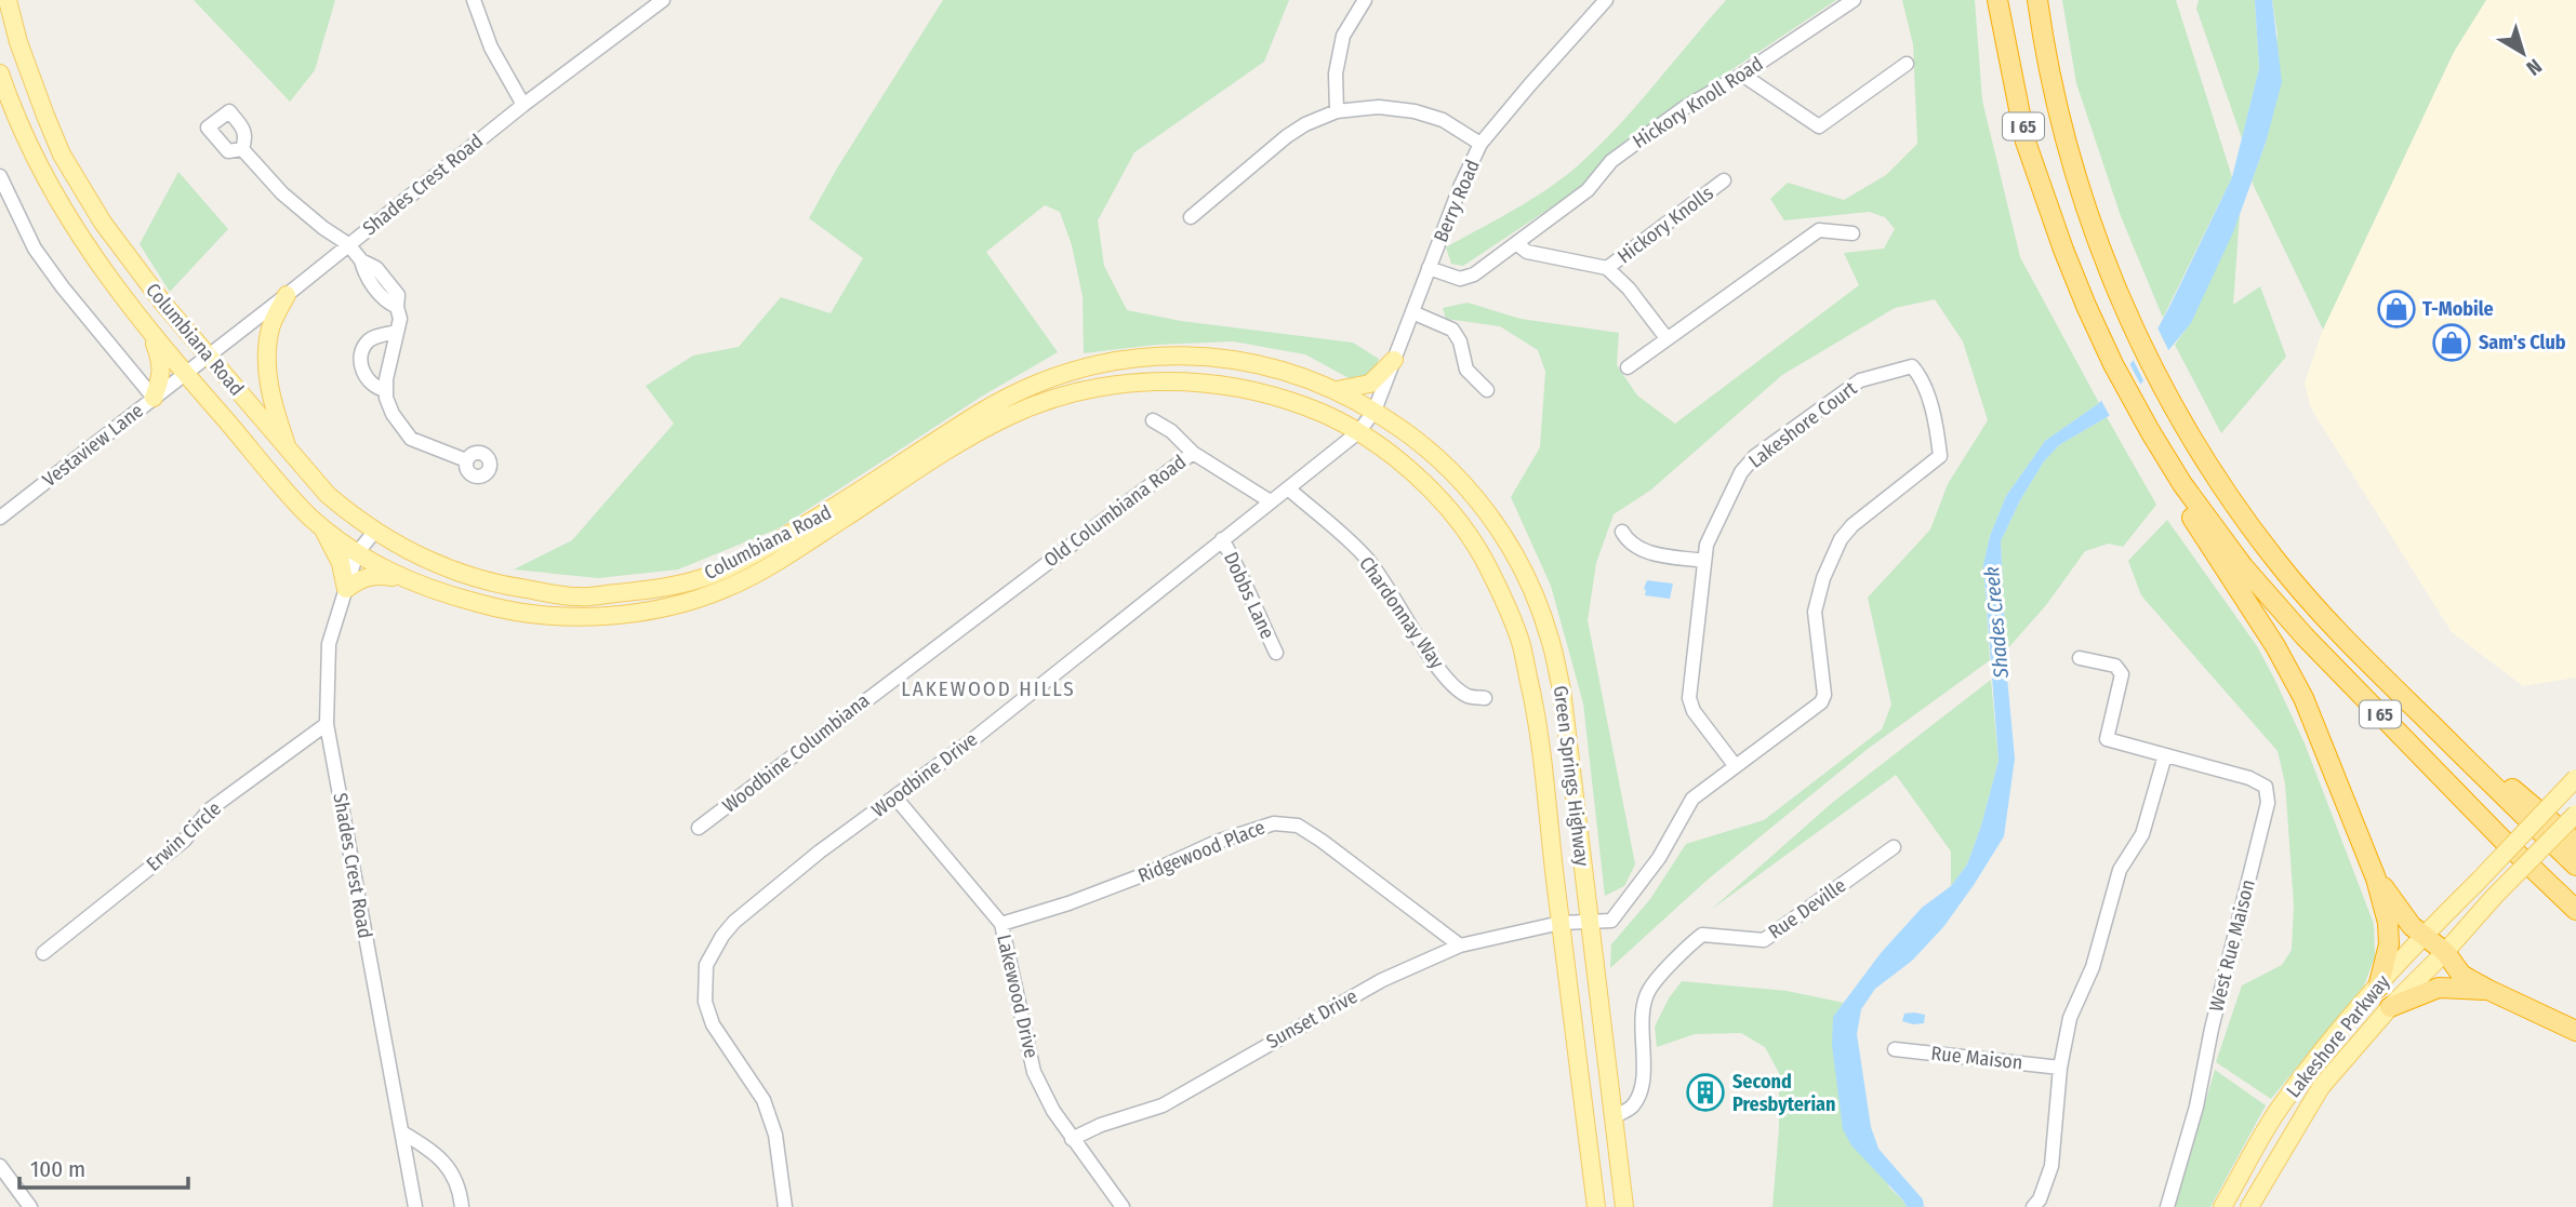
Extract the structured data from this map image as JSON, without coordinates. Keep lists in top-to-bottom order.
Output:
{
  "streets": {
    "highway": ["I 65"],
    "main road": ["Columbiana Road", "Green Springs Highway", "Lakeshore Parkway"],
    "street": [
      "Hickory Knoll Road",
      "Shades Crest Road",
      "Berry Road",
      "Hickory Knolls",
      "Lakeshore Court",
      "Vestaview Lane",
      "Old Columbiana Road",
      "Dobbs Lane",
      "Chardonnay Way",
      "Woodbine Columbiana",
      "Woodbine Drive",
      "Erwin Circle",
      "Ridgewood Place",
      "Rue Deville",
      "West Rue Maison",
      "Lakewood Drive",
      "Sunset Drive",
      "Rue Maison"
    ]
  },
  "crossings": [
    ["Hickory Knoll Road", "Hickory Knolls"],
    ["Shades Crest Road", "Columbiana Road"],
    ["Shades Crest Road", "Vestaview Lane"],
    ["Shades Crest Road", "Erwin Circle"],
    ["Berry Road", "Columbiana Road"],
    ["Berry Road", "Woodbine Drive"],
    ["Berry Road", "Green Springs Highway"],
    ["Columbiana Road", "Vestaview Lane"],
    ["Columbiana Road", "Woodbine Drive"],
    ["Columbiana Road", "Green Springs Highway"],
    ["Lakeshore Court", "Green Springs Highway"],
    ["Lakeshore Court", "Sunset Drive"],
    ["Old Columbiana Road", "Woodbine Columbiana"],
    ["Old Columbiana Road", "Woodbine Drive"],
    ["Dobbs Lane", "Woodbine Drive"],
    ["Chardonnay Way", "Woodbine Drive"],
    ["Woodbine Drive", "Green Springs Highway"],
    ["Woodbine Drive", "Lakewood Drive"],
    ["Green Springs Highway", "Rue Deville"],
    ["Green Springs Highway", "Sunset Drive"],
    ["Ridgewood Place", "Lakewood Drive"],
    ["Ridgewood Place", "Sunset Drive"],
    ["Lakewood Drive", "Sunset Drive"]
  ],
  "districts": ["LAKEWOOD HILLS"],
  "water": ["Shades Creek"],
  "places": {
    "shop": ["T-Mobile", "Sam's Club"],
    "building": ["Second Presbyterian"]
  },
  "scale_bar": "100 m",
  "north": "bottom right"
}
